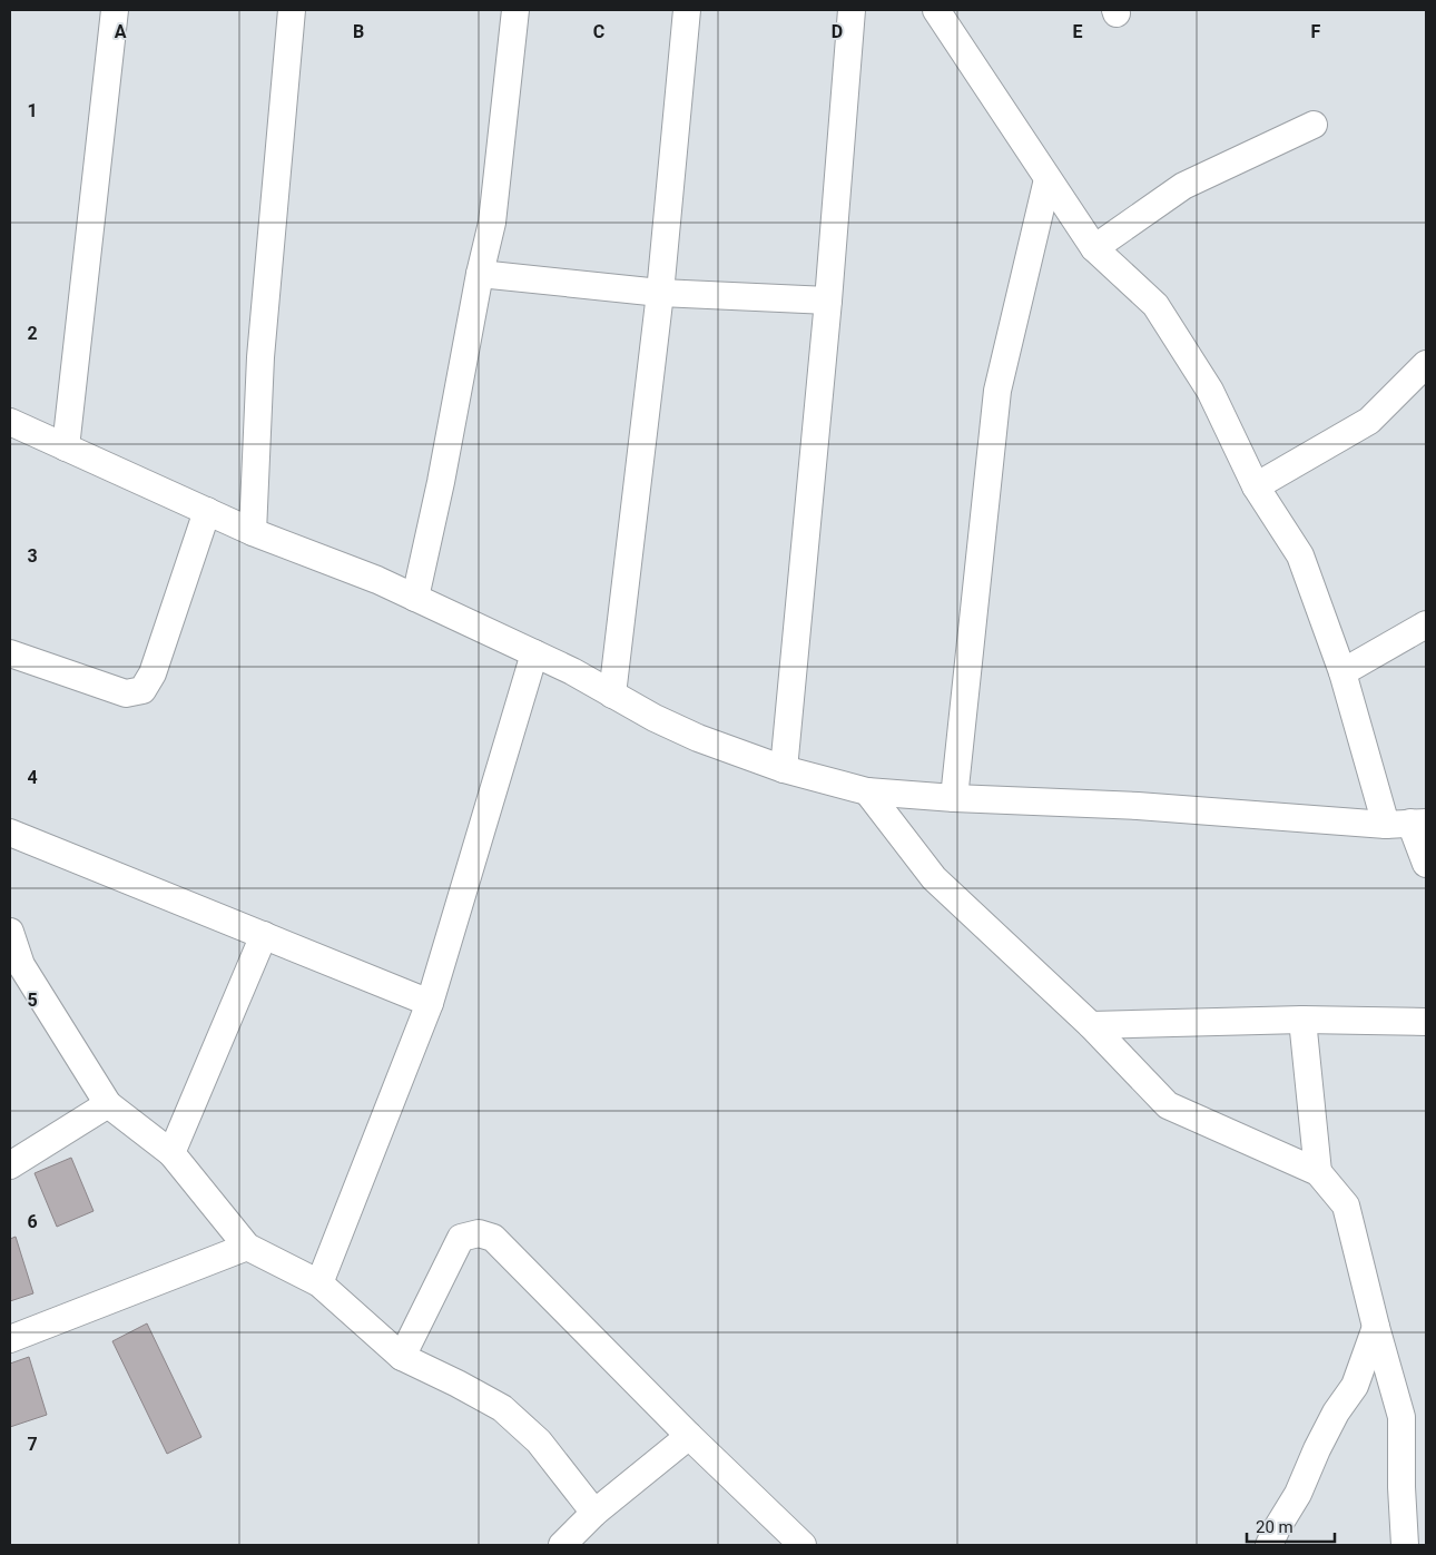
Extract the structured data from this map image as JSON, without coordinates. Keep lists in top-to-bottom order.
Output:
{
  "scale_bar": "20 m",
  "grid": {
    "columns": [
      "A",
      "B",
      "C",
      "D",
      "E",
      "F"
    ],
    "rows": [
      "1",
      "2",
      "3",
      "4",
      "5",
      "6",
      "7"
    ]
  }
}
